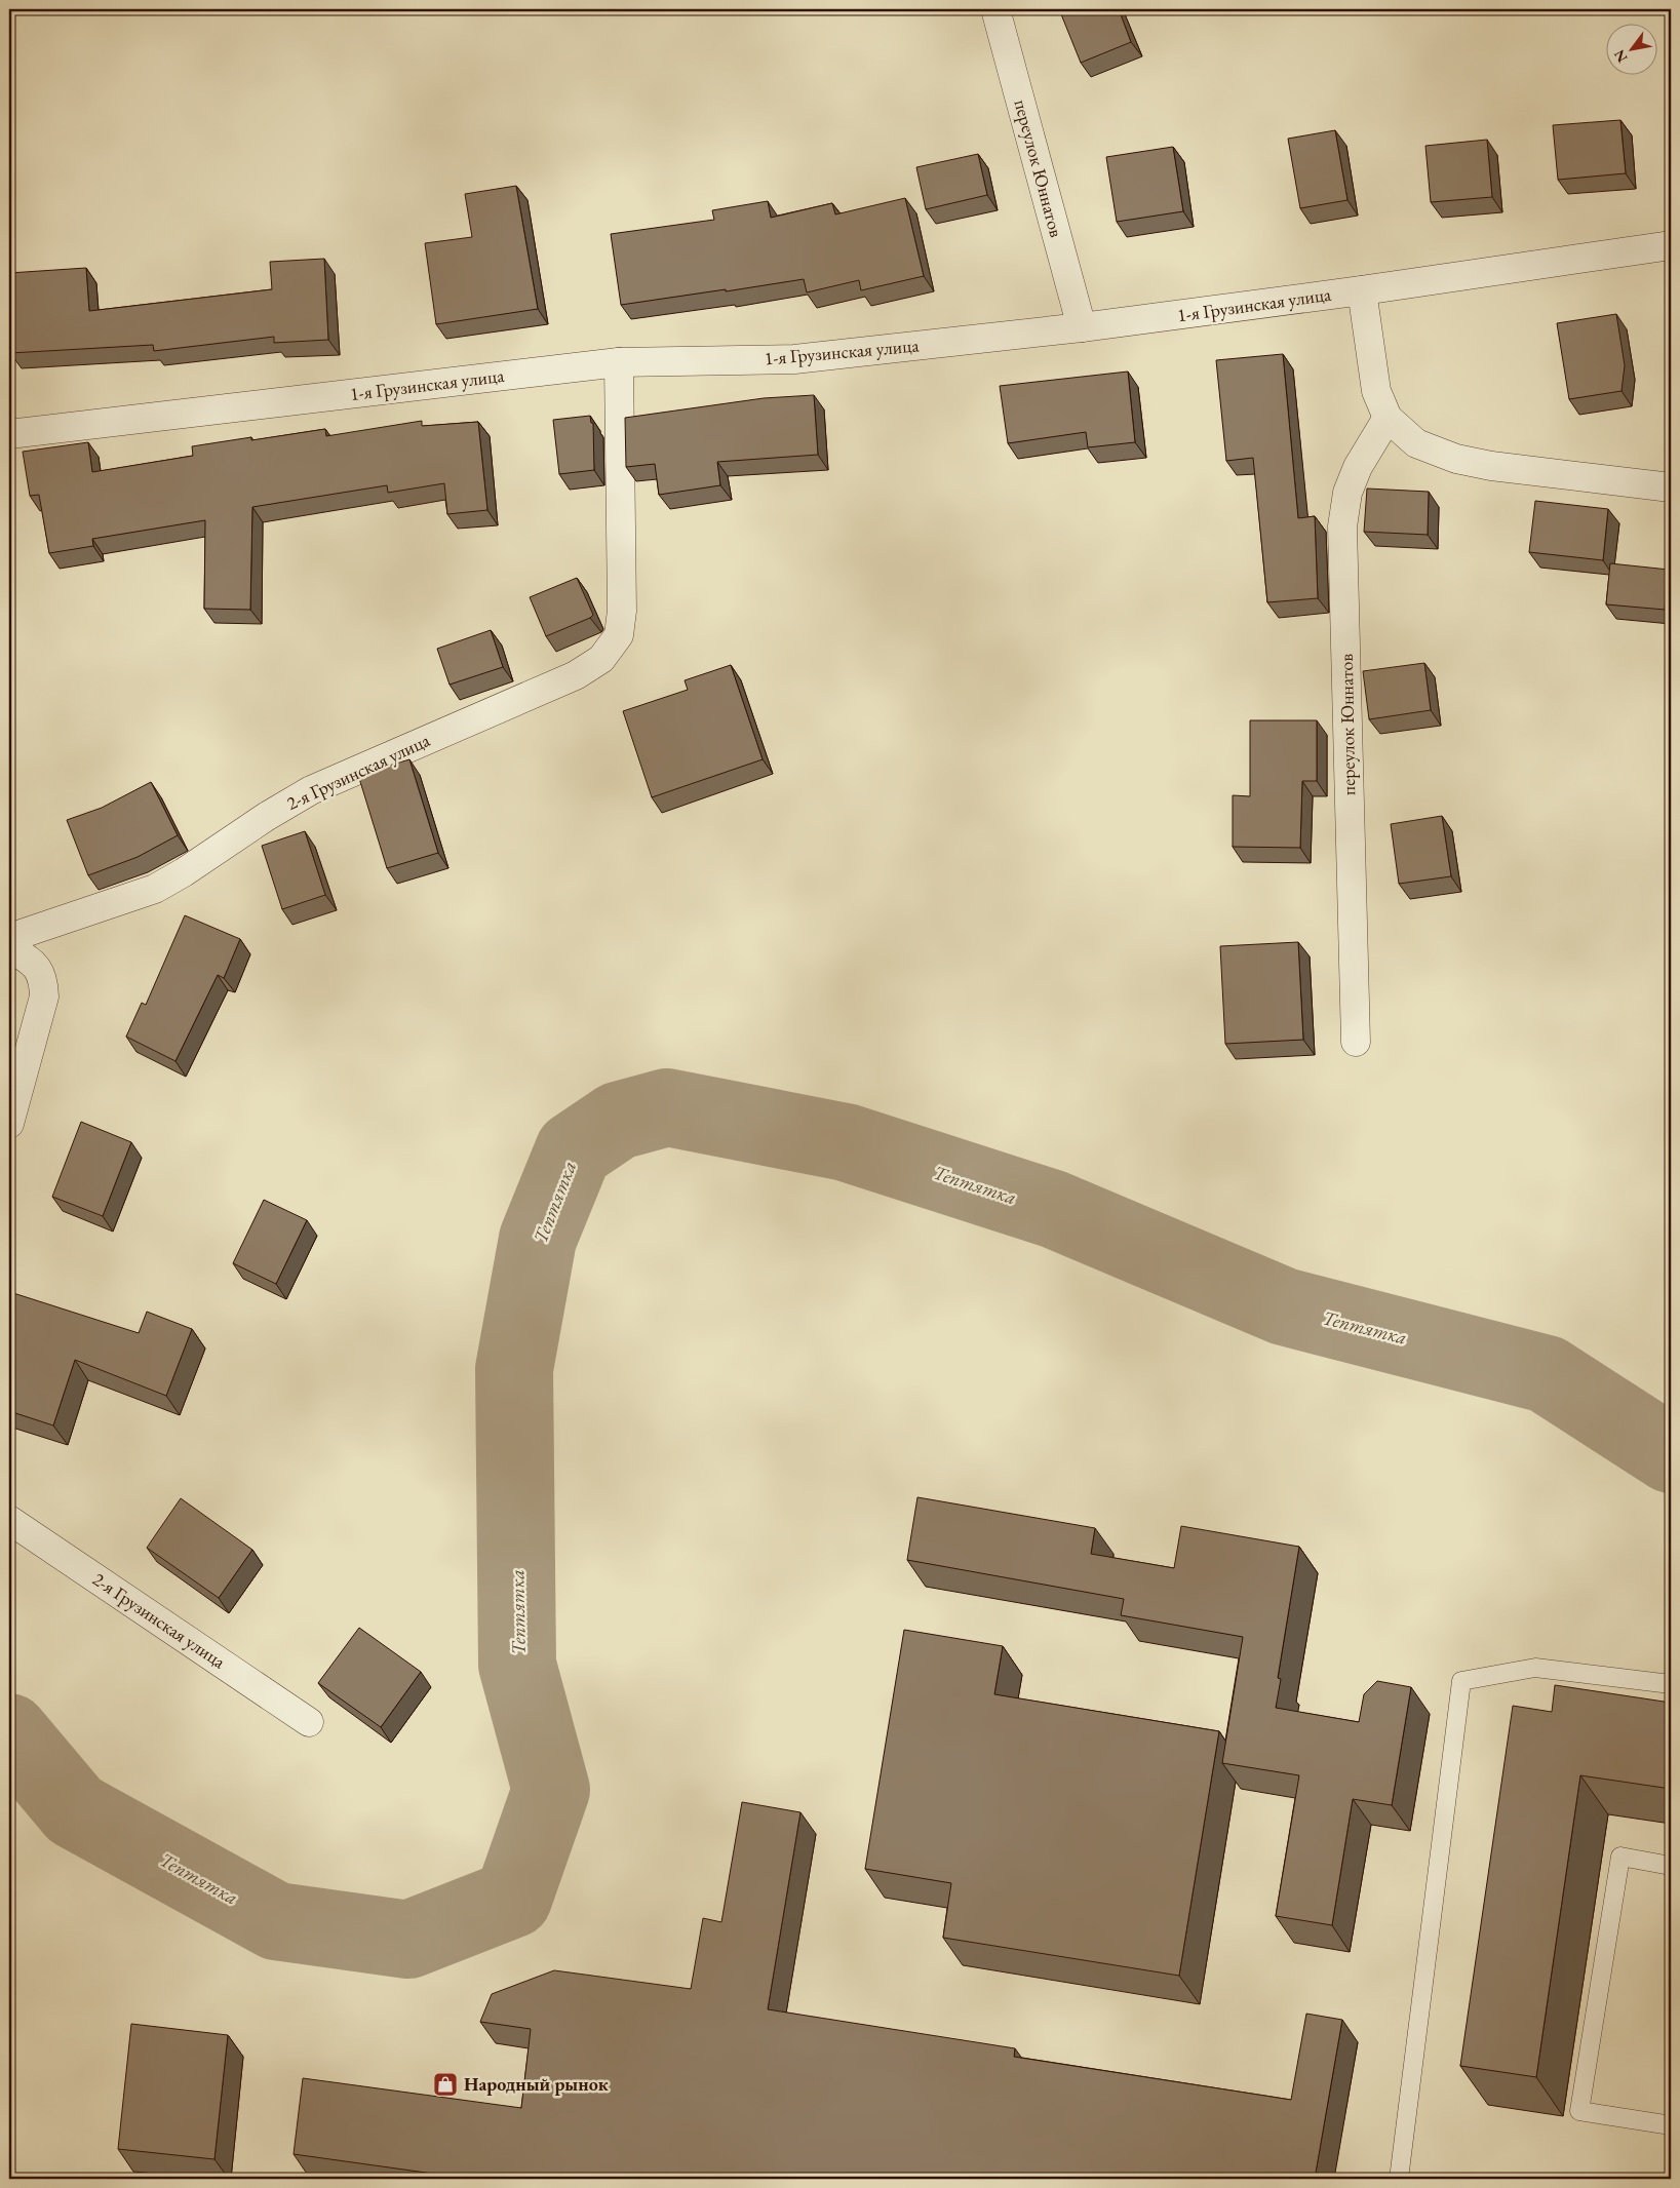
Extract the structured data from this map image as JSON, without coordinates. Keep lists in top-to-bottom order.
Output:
{
  "streets": {
    "street": ["переулок Юннатов", "1-я Грузинская улица", "2-я Грузинская улица"]
  },
  "crossings": [
    ["переулок Юннатов", "1-я Грузинская улица"],
    ["1-я Грузинская улица", "2-я Грузинская улица"]
  ],
  "water": ["Тептятка"],
  "places": {
    "shop": ["Народный рынок"]
  },
  "north": "bottom left"
}
